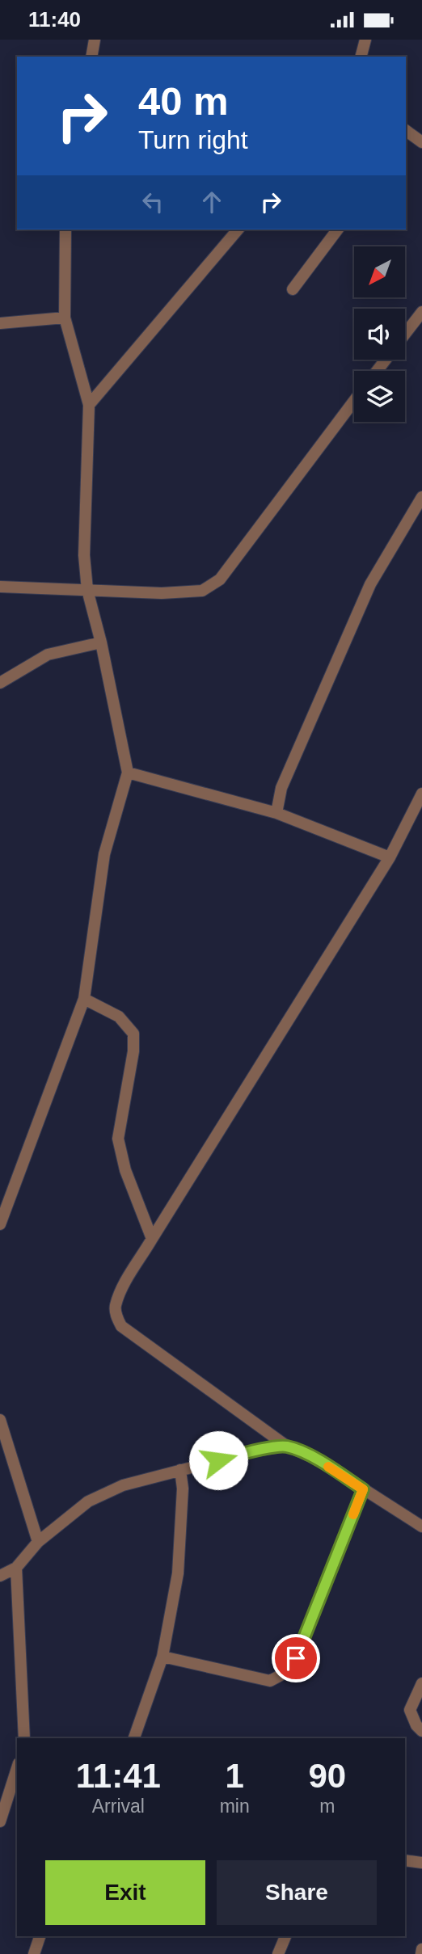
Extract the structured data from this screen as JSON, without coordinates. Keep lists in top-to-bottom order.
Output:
{
  "north": "bottom left",
  "page": {
    "status": "11:40",
    "turn": ["40 m", "Turn right"],
    "eta": [
      "11:41",
      "Arrival",
      "1",
      "min",
      "90",
      "m"
    ],
    "buttons": ["Exit", "Share"]
  }
}
